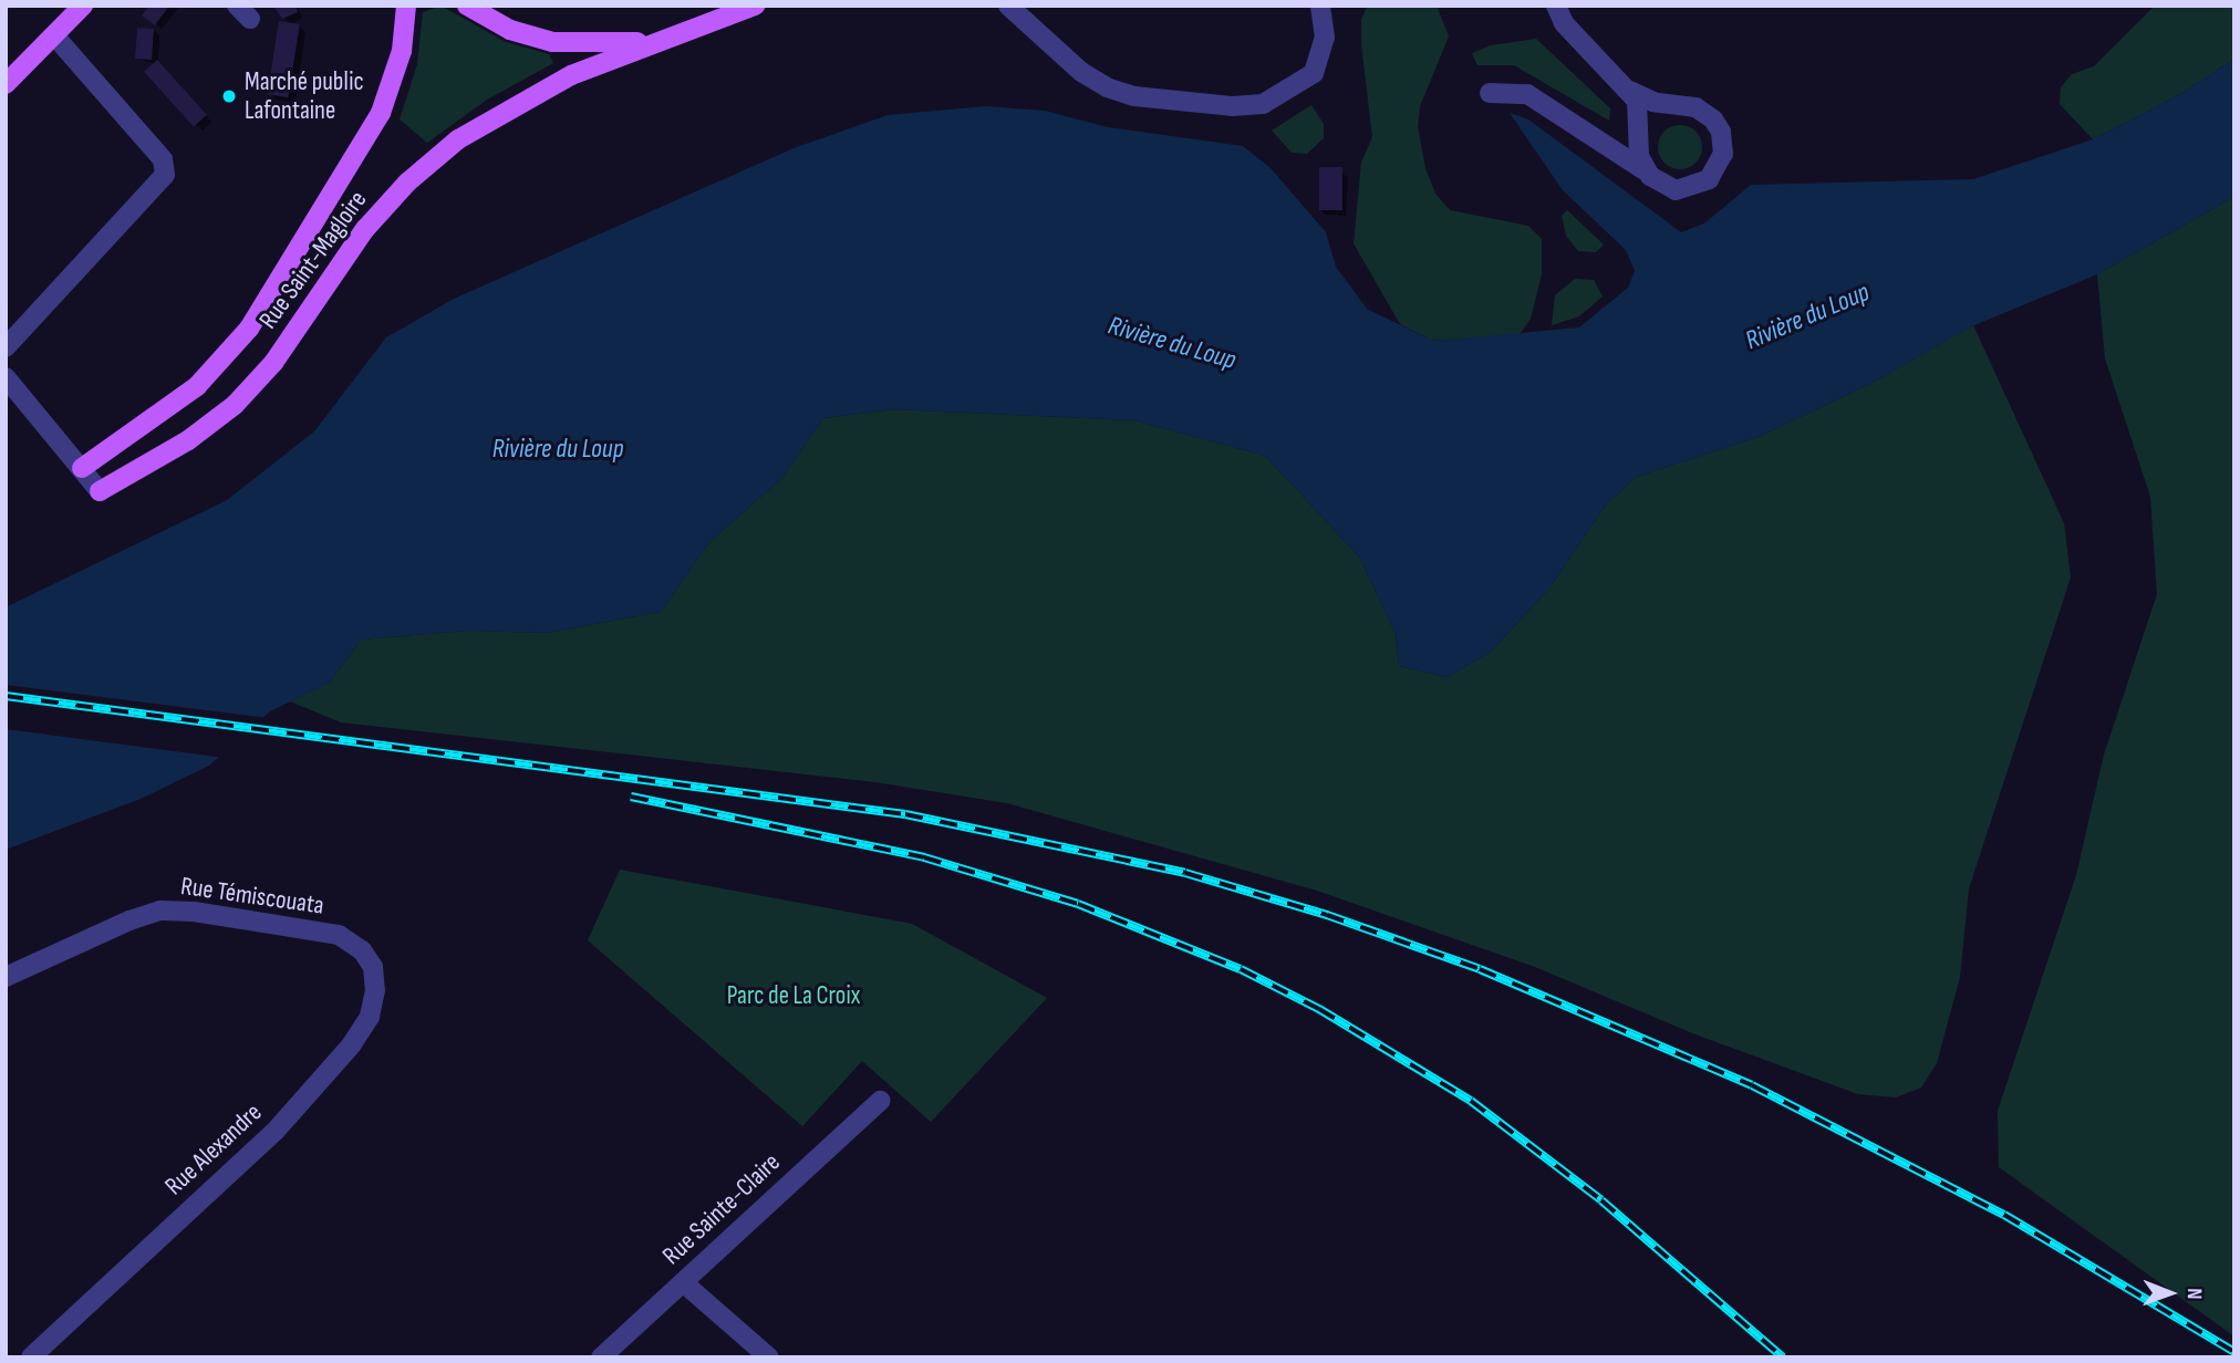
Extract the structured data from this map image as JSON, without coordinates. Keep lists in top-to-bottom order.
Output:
{
  "streets": {
    "main road": ["Rue Saint-Magloire"],
    "street": ["Rue Témiscouata", "Rue Alexandre", "Rue Sainte-Claire"]
  },
  "crossings": [
    ["Rue Témiscouata", "Rue Alexandre"]
  ],
  "water": ["Rivière du Loup"],
  "parks": ["Parc de La Croix"],
  "places": ["Marché public Lafontaine"],
  "north": "right"
}
